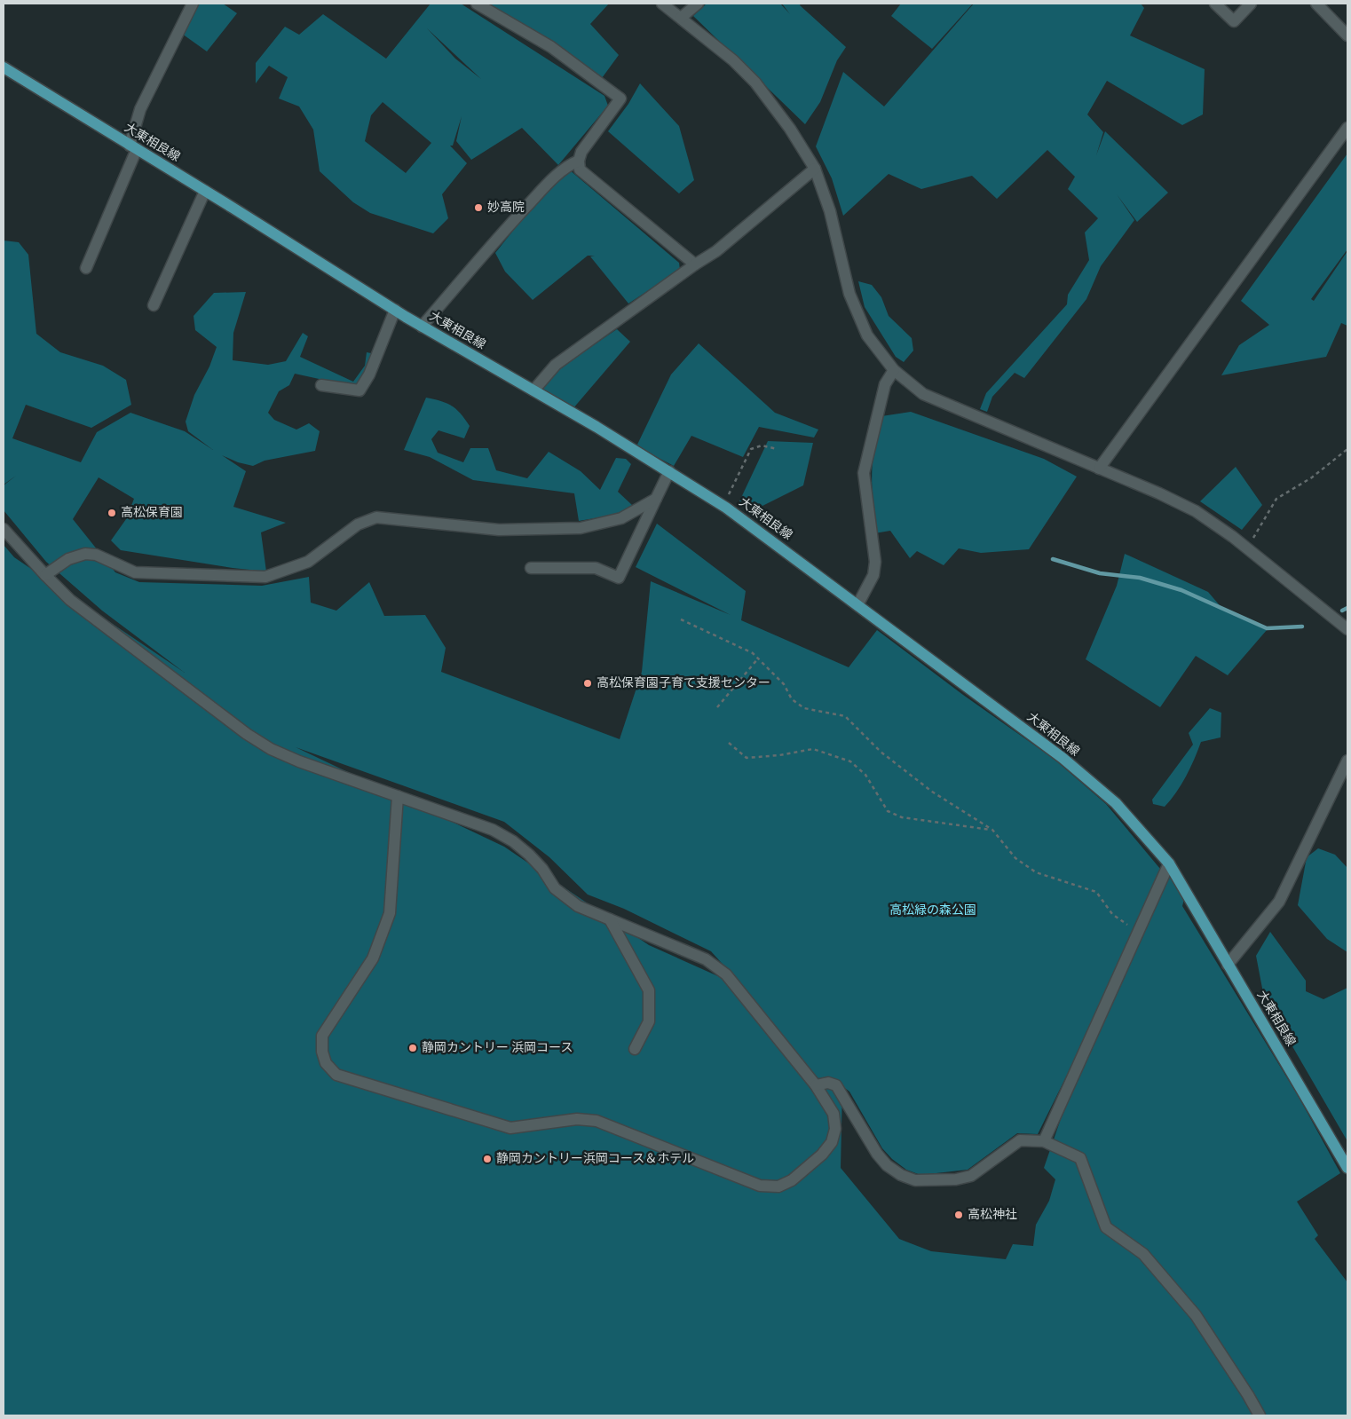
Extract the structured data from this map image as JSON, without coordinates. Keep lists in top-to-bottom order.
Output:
{
  "streets": {
    "main road": ["大東相良線"]
  },
  "parks": ["高松緑の森公園"],
  "places": [
    "妙高院",
    "高松保育園",
    "高松保育園子育て支援センター",
    "静岡カントリー 浜岡コース",
    "静岡カントリー浜岡コース＆ホテル",
    "高松神社"
  ]
}
